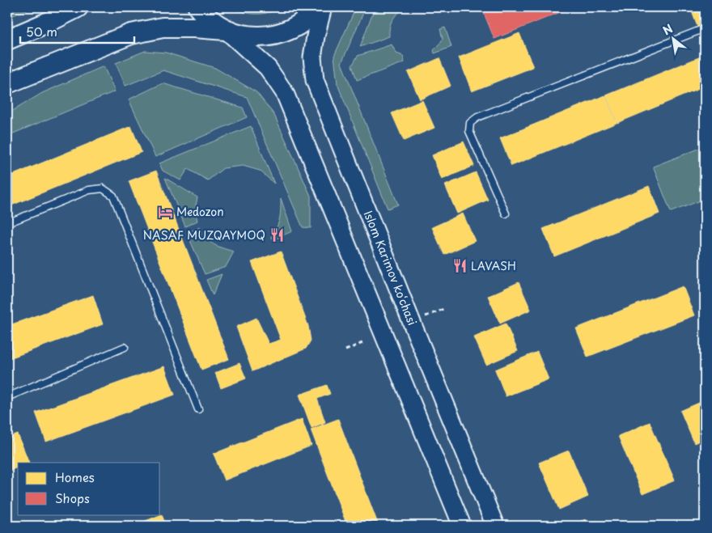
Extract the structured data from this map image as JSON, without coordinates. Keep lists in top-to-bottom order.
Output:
{
  "streets": {
    "main road": ["Islom Karimov ko‘chasi"]
  },
  "places": {
    "hotel": ["Medozon"],
    "restaurant": ["NASAF MUZQAYMOQ", "LAVASH"]
  },
  "legend": ["Homes", "Shops"],
  "scale_bar": "50 m",
  "north": "top left"
}
